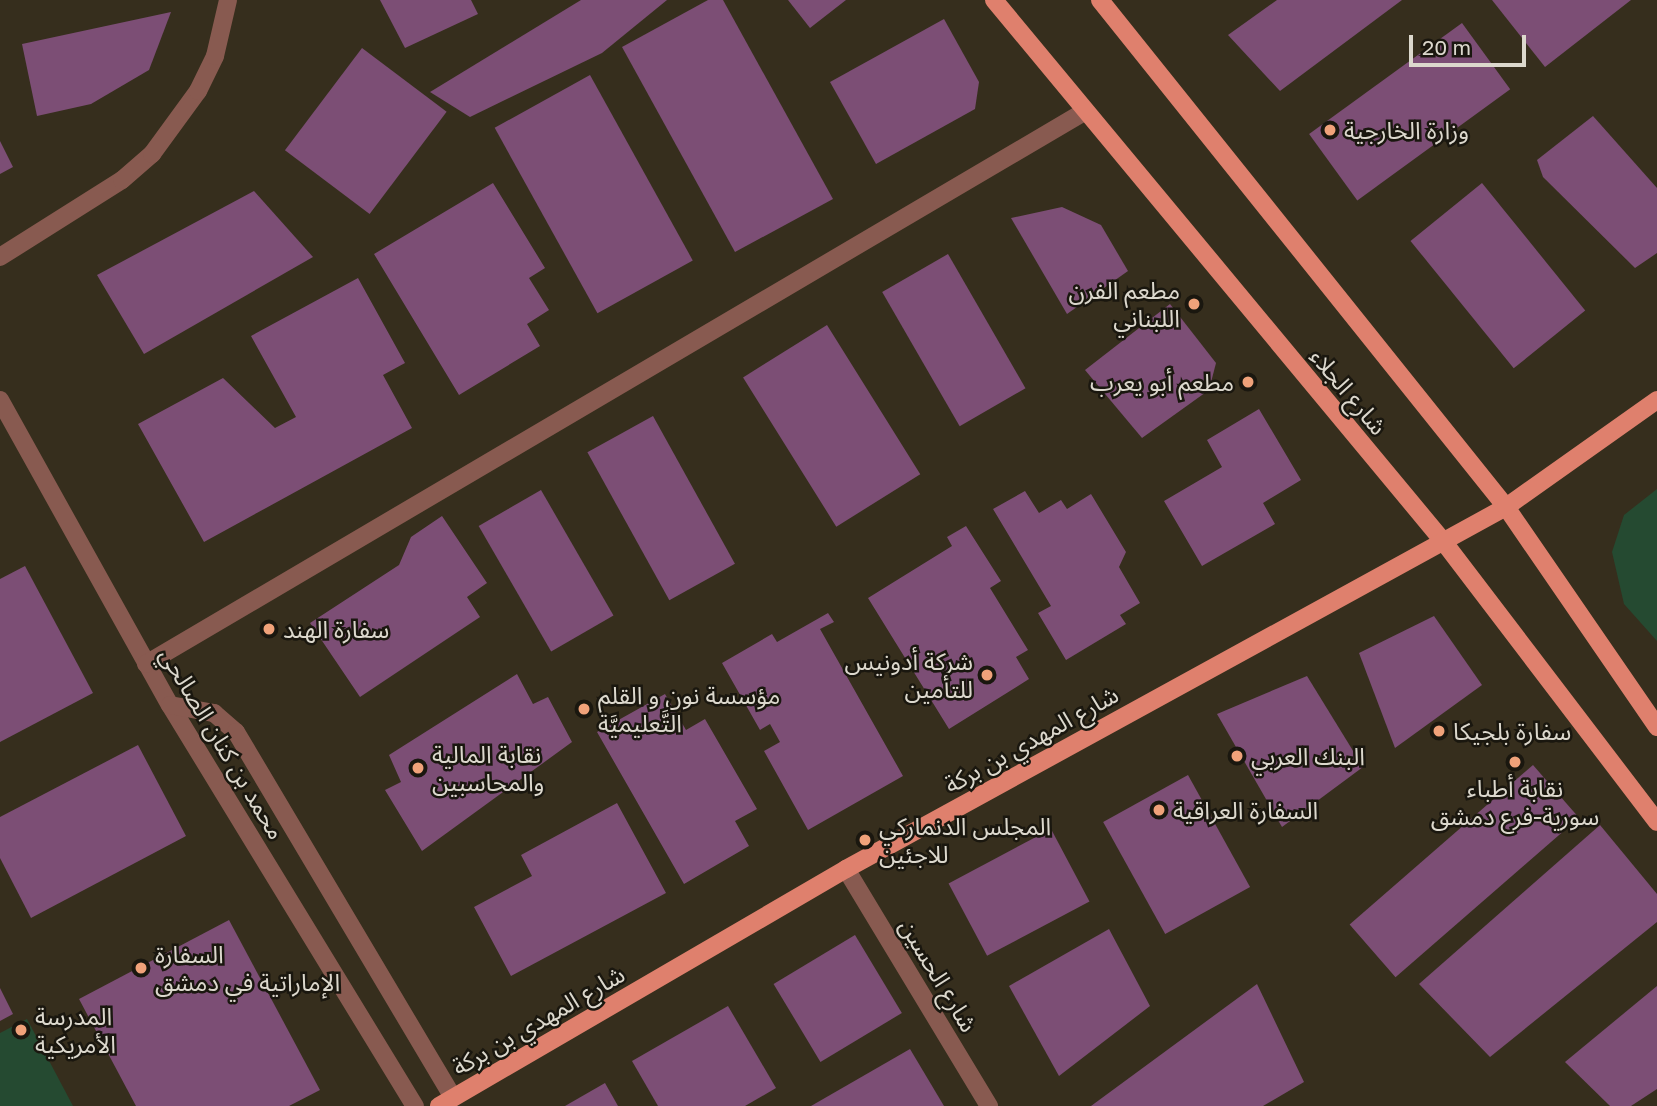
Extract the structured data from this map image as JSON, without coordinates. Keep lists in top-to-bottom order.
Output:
{
  "streets": {
    "main road": ["شارع الجلاء", "شارع المهدي بن بركة"],
    "street": ["محمد بن كنان الصالحي", "شارع الحسين"]
  },
  "crossings": [
    ["شارع الجلاء", "شارع المهدي بن بركة"],
    ["شارع المهدي بن بركة", "شارع الحسين"]
  ],
  "places": [
    "وزارة الخارجية",
    "مطعم الفرن اللبناني",
    "مطعم أبو يعرب",
    "سفارة الهند",
    "شركة أدونيس للتأمين",
    "مؤسسة نون و القلم التَّعليميَّة",
    "سفارة بلجيكا",
    "البنك العربي",
    "نقابة أطباء سورية-فرع دمشق",
    "نقابة المالية والمحاسبين",
    "السفارة العراقية",
    "المجلس الدنماركي للاجئين",
    "السفارة الإماراتية في دمشق",
    "المدرسة الأمريكية"
  ],
  "scale_bar": "20 m"
}
